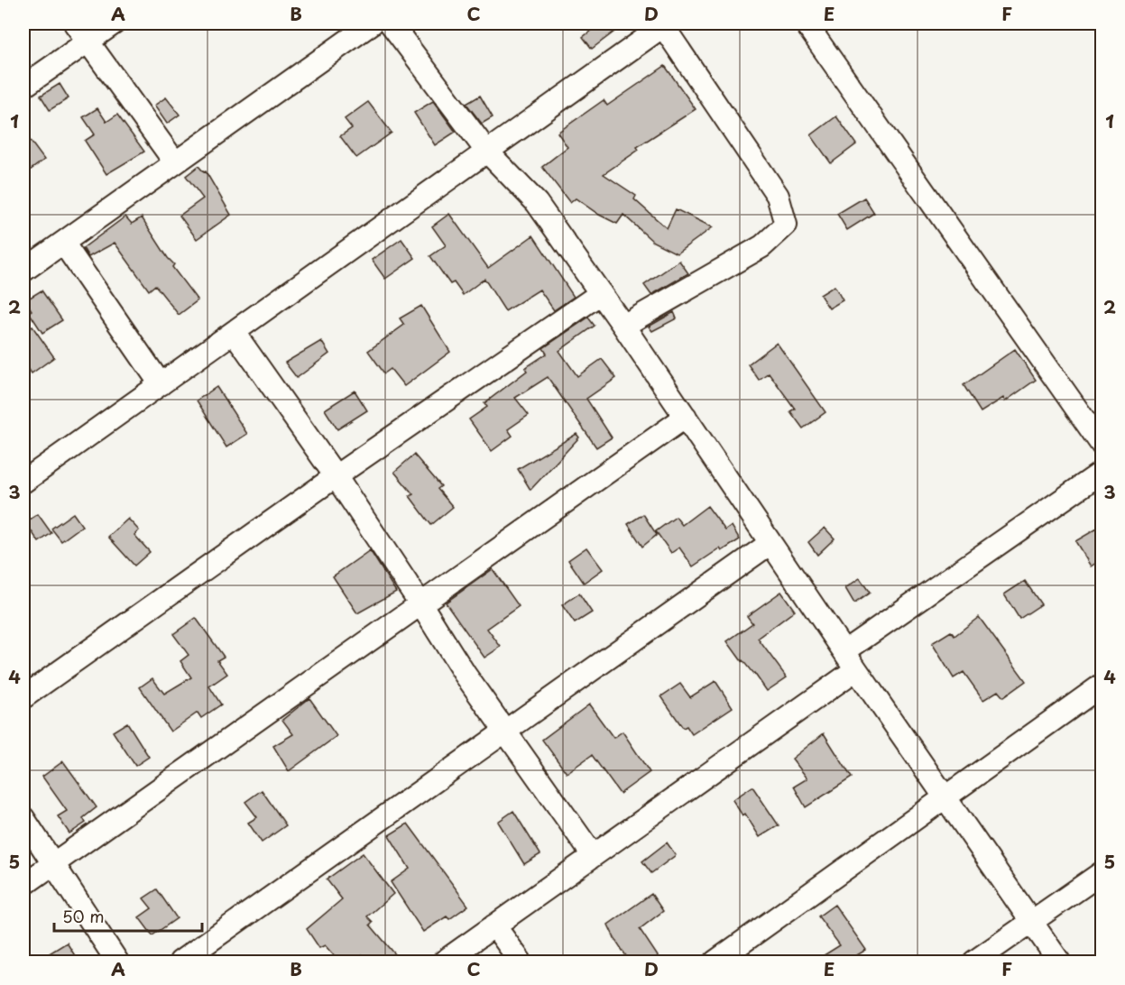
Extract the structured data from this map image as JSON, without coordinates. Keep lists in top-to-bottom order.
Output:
{
  "scale_bar": "50 m",
  "grid": {
    "columns": [
      "A",
      "B",
      "C",
      "D",
      "E",
      "F"
    ],
    "rows": [
      "1",
      "2",
      "3",
      "4",
      "5"
    ]
  }
}
